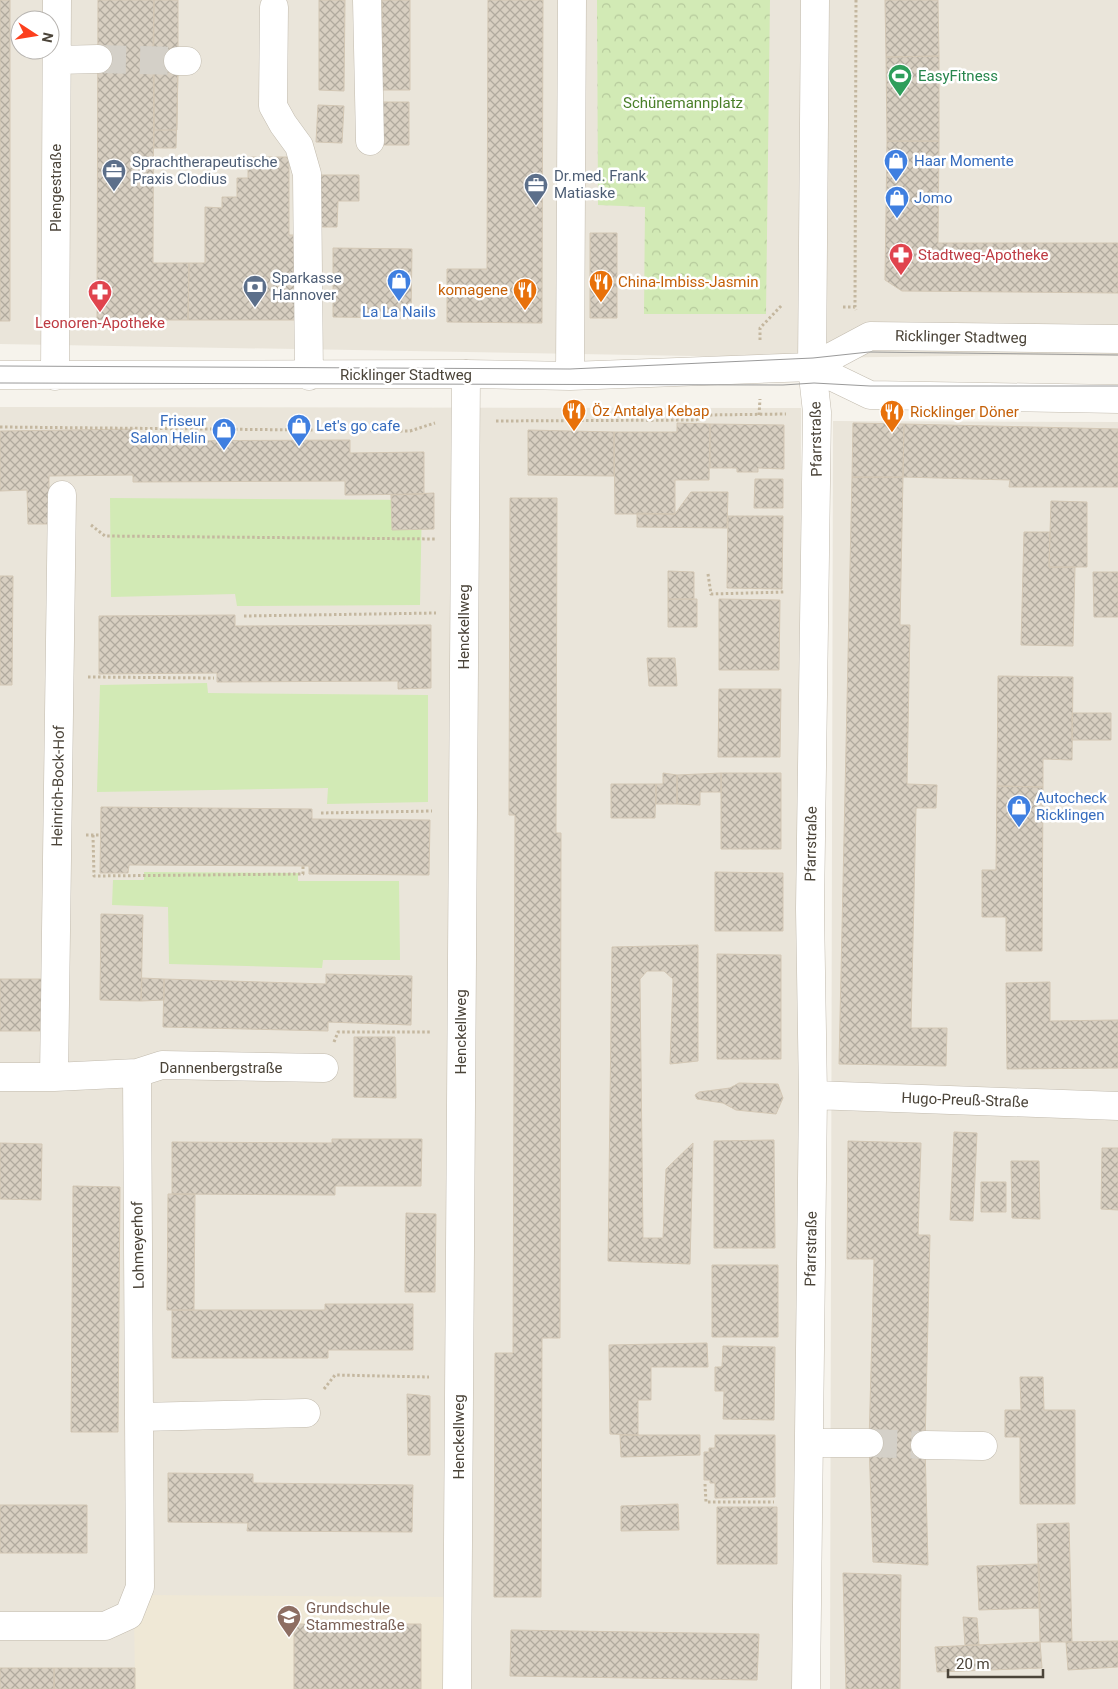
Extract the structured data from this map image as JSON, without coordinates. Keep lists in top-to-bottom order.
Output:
{
  "streets": {
    "street": [
      "Plengestraße",
      "Ricklinger Stadtweg",
      "Pfarrstraße",
      "Henckellweg",
      "Heinrich-Bock-Hof",
      "Dannenbergstraße",
      "Hugo-Preuß-Straße",
      "Lohmeyerhof"
    ]
  },
  "crossings": [
    ["Plengestraße", "Ricklinger Stadtweg"],
    ["Ricklinger Stadtweg", "Pfarrstraße"],
    ["Ricklinger Stadtweg", "Henckellweg"],
    ["Pfarrstraße", "Hugo-Preuß-Straße"],
    ["Heinrich-Bock-Hof", "Dannenbergstraße"],
    ["Dannenbergstraße", "Lohmeyerhof"]
  ],
  "parks": ["Schünemannplatz"],
  "places": {
    "sports": ["EasyFitness"],
    "shop": [
      "Haar Momente",
      "Jomo",
      "La La Nails",
      "Let's go cafe",
      "Friseur Salon Helin",
      "Autocheck Ricklingen"
    ],
    "office": ["Sprachtherapeutische Praxis Clodius", "Dr.med. Frank Matiaske"],
    "pharmacy": ["Stadtweg-Apotheke", "Leonoren-Apotheke"],
    "restaurant": [
      "China-Imbiss-Jasmin",
      "komagene",
      "Öz Antalya Kebap",
      "Ricklinger Döner"
    ],
    "bank": ["Sparkasse Hannover"],
    "school or university": ["Grundschule Stammestraße"]
  },
  "scale_bar": "20 m",
  "north": "right"
}
